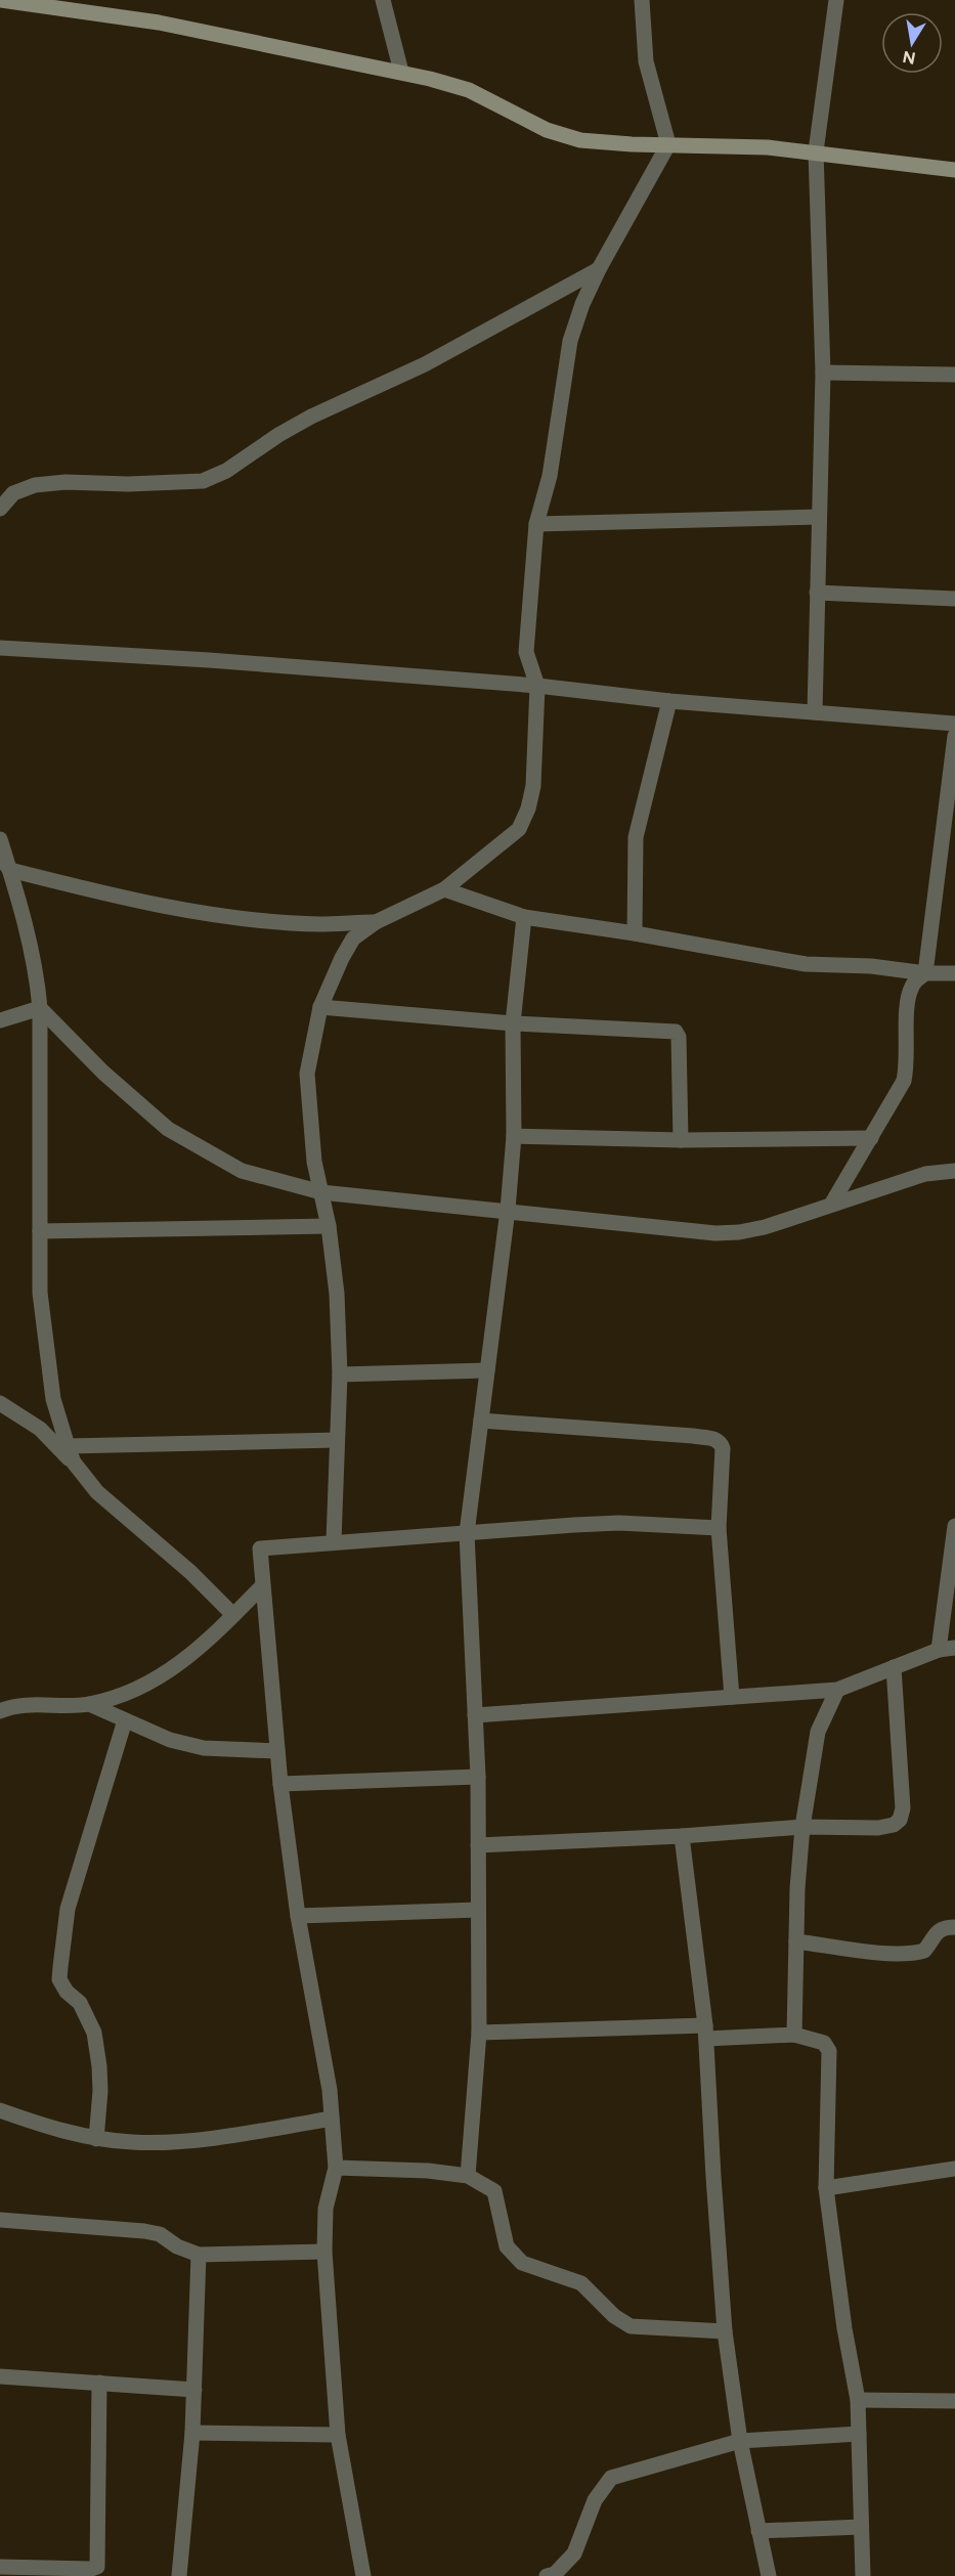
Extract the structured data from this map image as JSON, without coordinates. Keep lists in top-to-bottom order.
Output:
{
  "north": "bottom"
}
